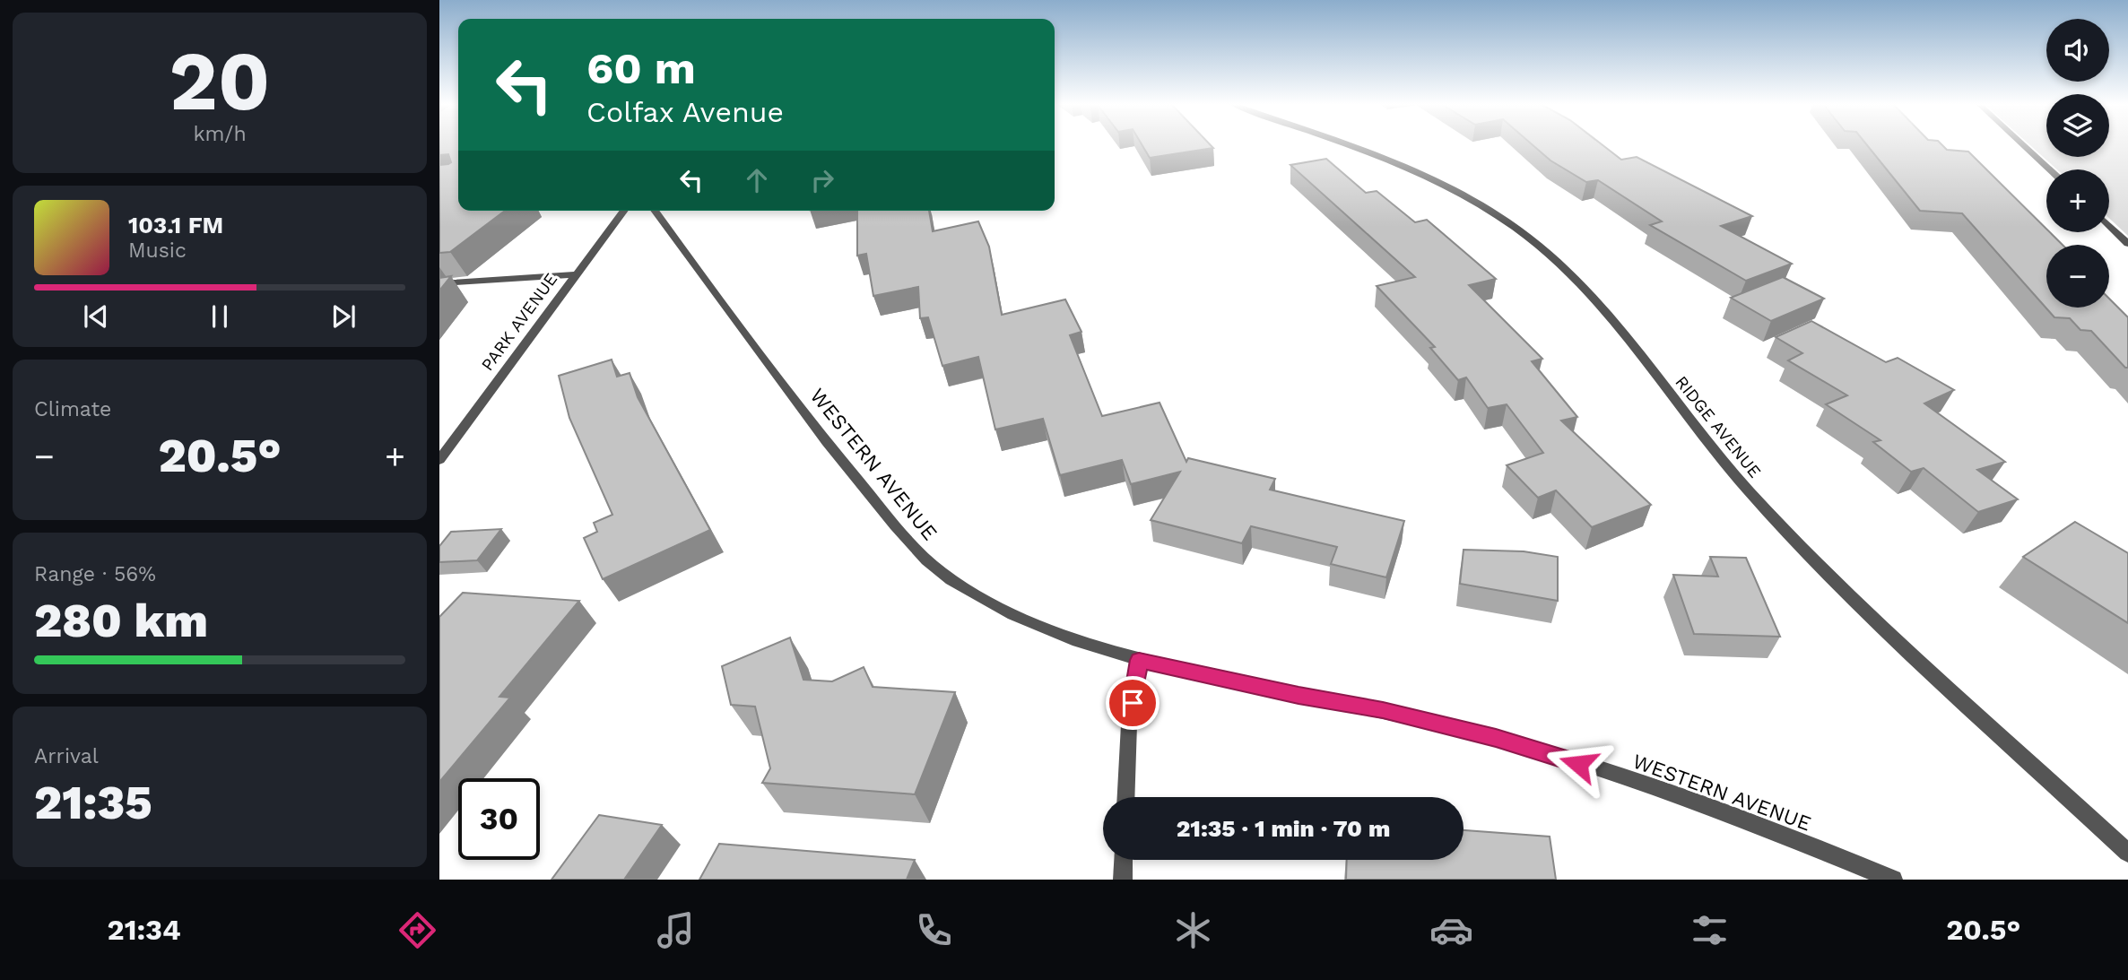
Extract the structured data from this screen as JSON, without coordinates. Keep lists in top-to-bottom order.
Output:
{
  "streets": {
    "street": ["PARK AVENUE", "RIDGE AVENUE", "WESTERN AVENUE"]
  },
  "page": {
    "tile": [
      ["20", "km/h"],
      "Climate",
      ["Range · 56%", "280 km"],
      ["Arrival", "21:35"]
    ],
    "map_buttons": ["+", "−"],
    "turn": ["60 m", "Colfax Avenue"],
    "song": ["103.1 FM", "Music"],
    "heat": ["−", "20.5°", "+"],
    "limit": "30",
    "trip": "21:35 · 1 min · 70 m",
    "tabs": ["21:34", "20.5°"]
  }
}
